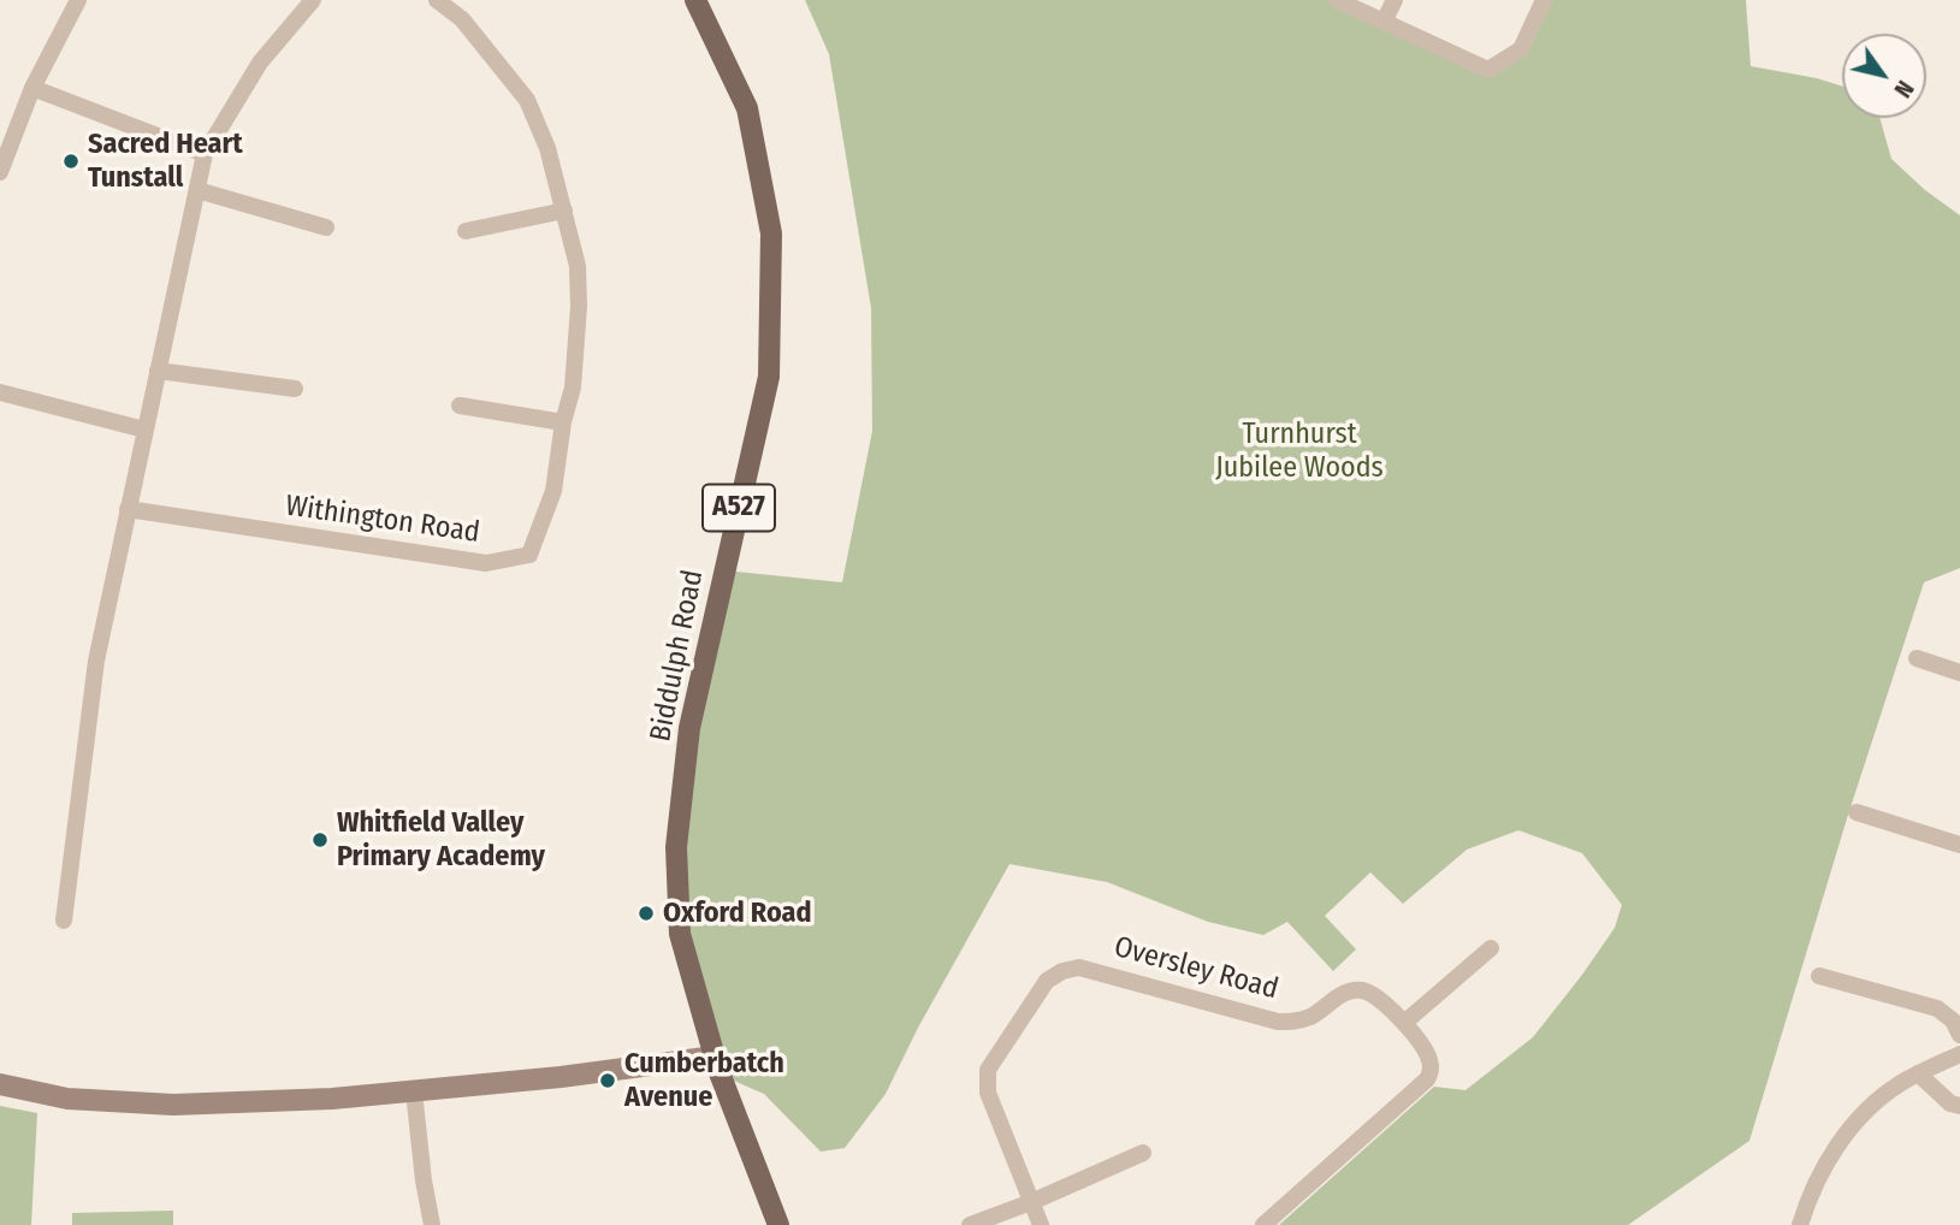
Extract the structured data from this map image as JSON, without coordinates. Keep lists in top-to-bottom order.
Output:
{
  "streets": {
    "main road": ["A527", "Biddulph Road"],
    "street": ["Withington Road", "Oversley Road"]
  },
  "parks": ["Turnhurst Jubilee Woods"],
  "places": [
    "Sacred Heart Tunstall",
    "Whitfield Valley Primary Academy",
    "Oxford Road",
    "Cumberbatch Avenue"
  ],
  "north": "bottom right"
}
